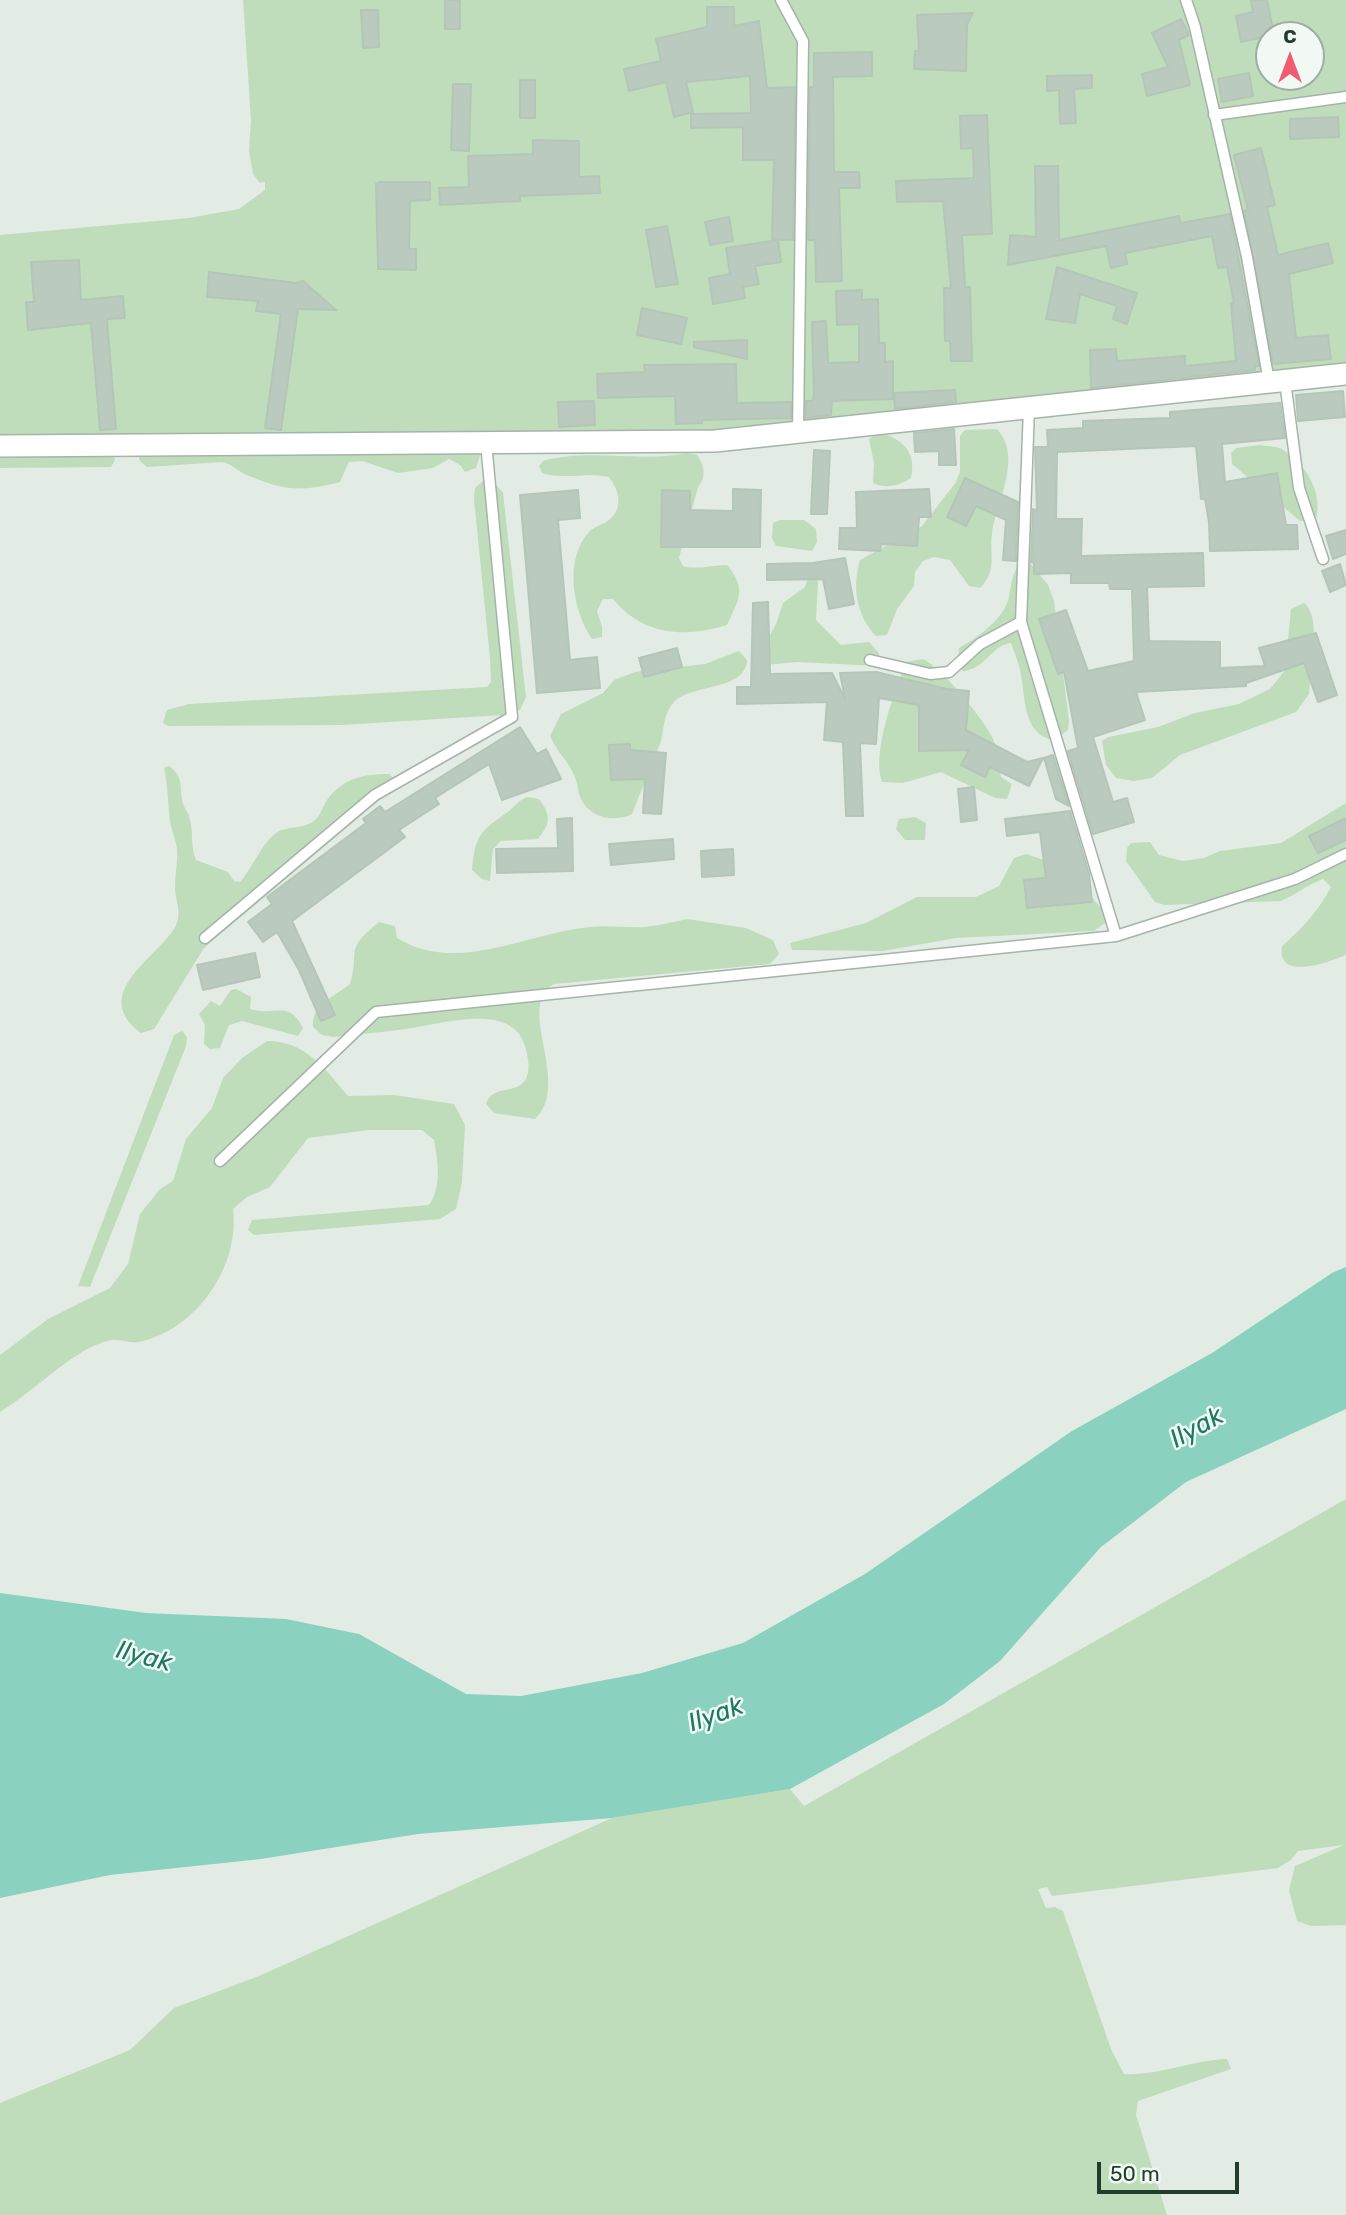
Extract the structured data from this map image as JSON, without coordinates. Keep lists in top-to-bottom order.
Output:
{
  "water": ["Ilyak"],
  "scale_bar": "50 m",
  "north": "top"
}
